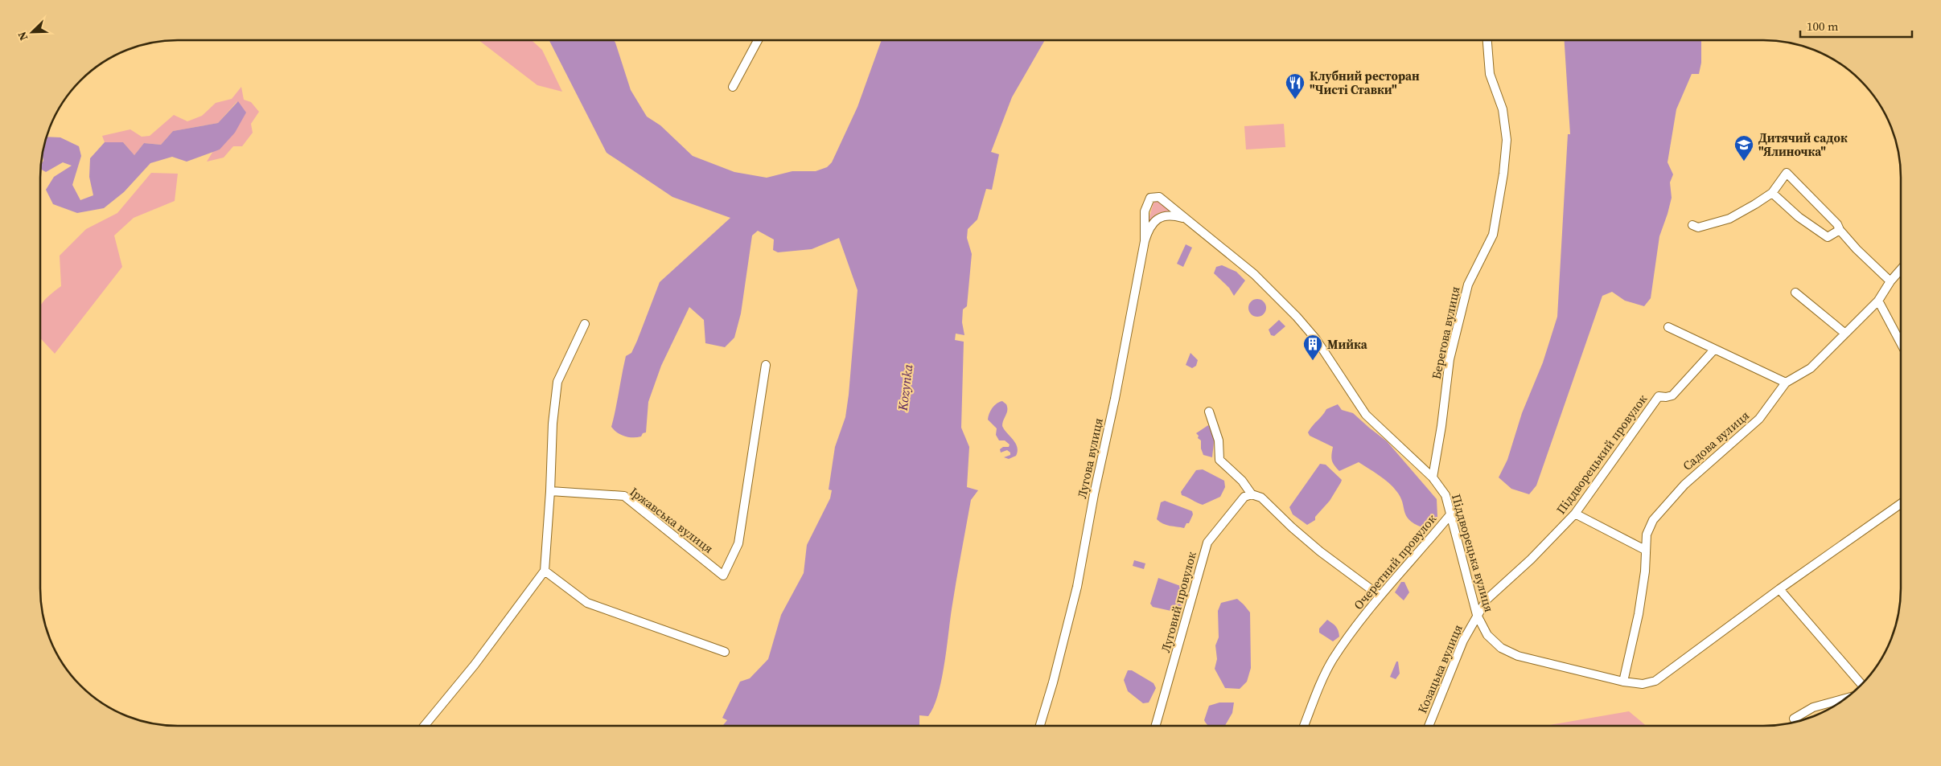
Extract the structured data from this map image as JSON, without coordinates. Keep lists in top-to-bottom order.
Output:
{
  "streets": {
    "street": [
      "Берегова вулиця",
      "Садова вулиця",
      "Піддворецький провулок",
      "Лугова вулиця",
      "Іржавська вулиця",
      "Піддворецька вулиця",
      "Очеретний провулок",
      "Луговий провулок",
      "Козацька вулиця"
    ]
  },
  "crossings": [
    ["Берегова вулиця", "Піддворецька вулиця"],
    ["Садова вулиця", "Піддворецька вулиця"],
    ["Піддворецький провулок", "Піддворецька вулиця"],
    ["Піддворецький провулок", "Козацька вулиця"],
    ["Лугова вулиця", "Піддворецька вулиця"],
    ["Піддворецька вулиця", "Очеретний провулок"],
    ["Піддворецька вулиця", "Козацька вулиця"]
  ],
  "water": ["Kozynka"],
  "places": {
    "restaurant": ["Клубний ресторан \"Чисті Ставки\""],
    "school or university": ["Дитячий садок \"Ялиночка\""],
    "building": ["Мийка"]
  },
  "scale_bar": "100 m",
  "north": "bottom left"
}
